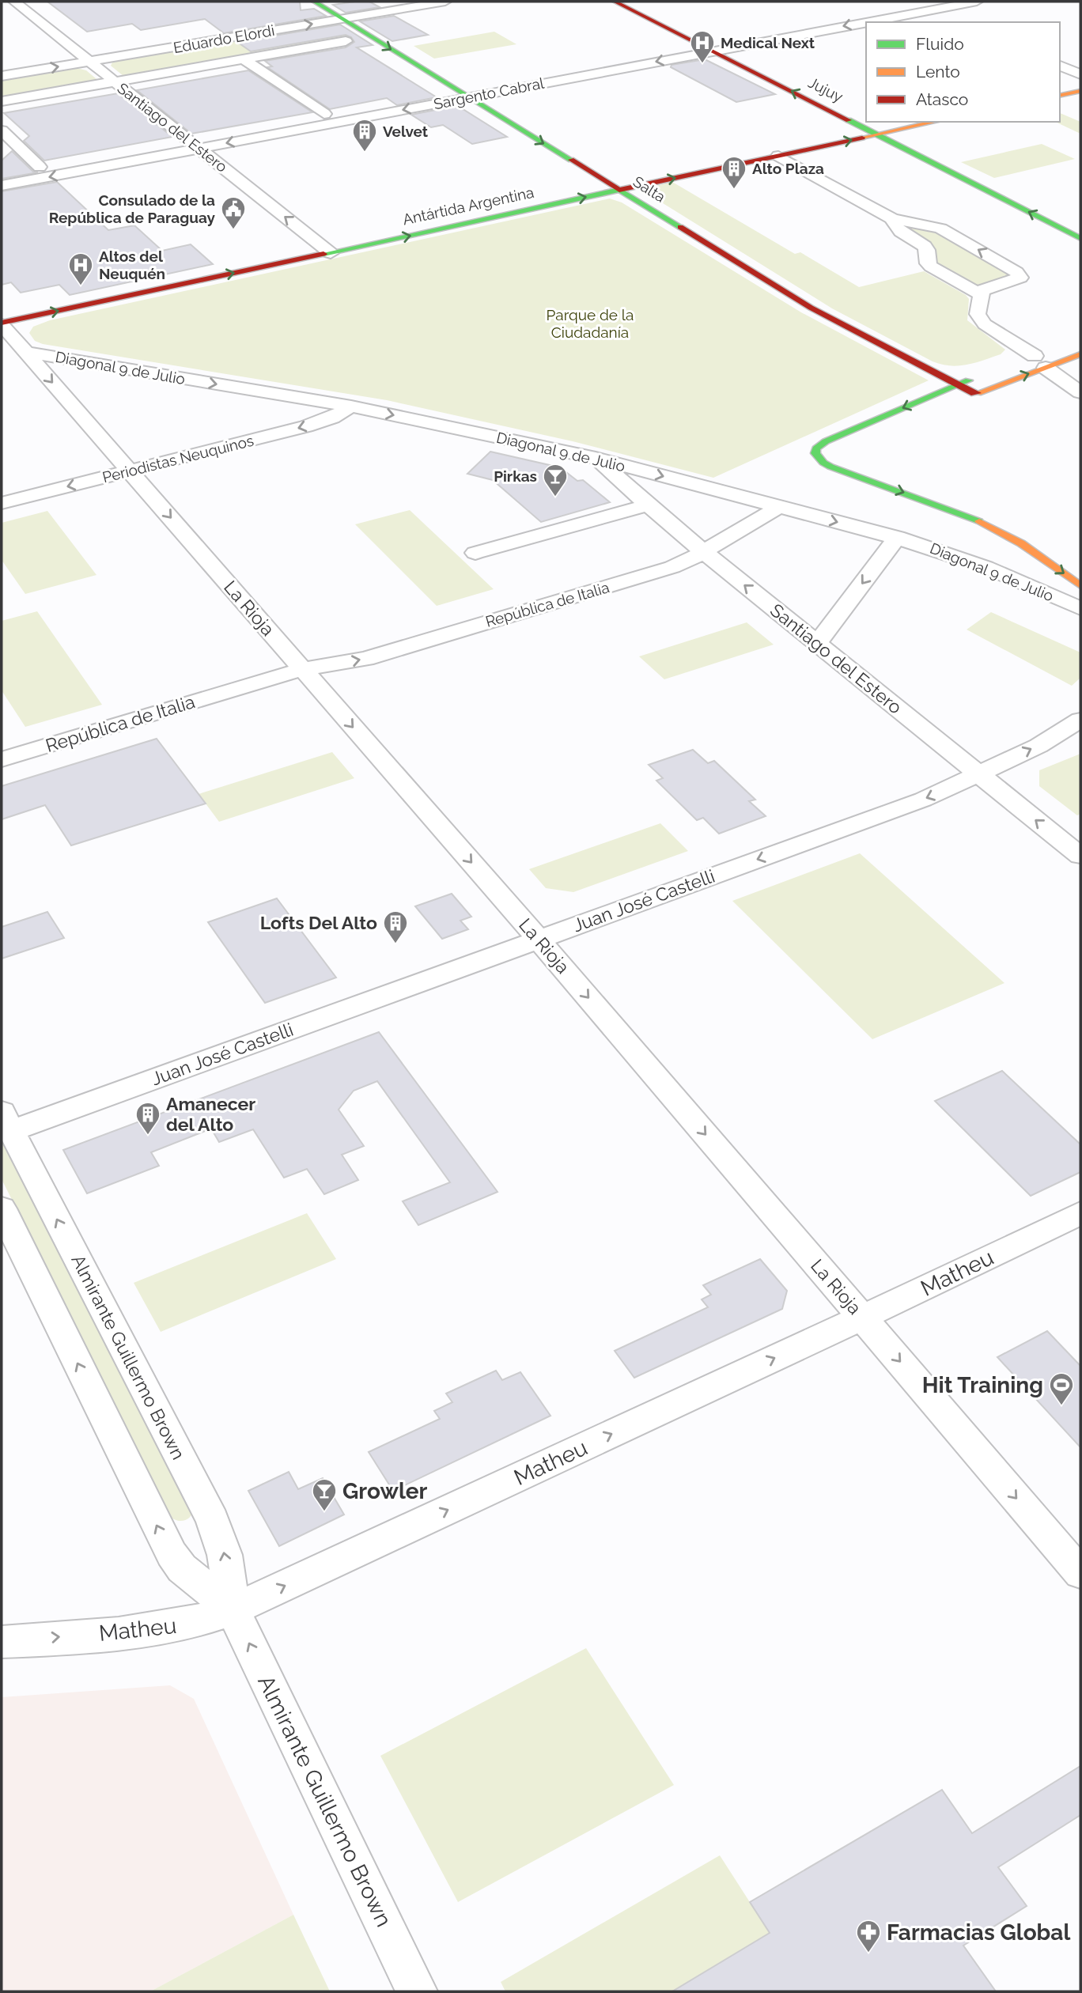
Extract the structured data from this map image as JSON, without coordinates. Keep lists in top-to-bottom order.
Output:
{
  "streets": {
    "main road": ["Jujuy", "Salta", "Antártida Argentina"],
    "street": [
      "Eduardo Elordi",
      "Sargento Cabral",
      "Santiago del Estero",
      "Diagonal 9 de Julio",
      "Periodistas Neuquinos",
      "República de Italia",
      "La Rioja",
      "Juan José Castelli",
      "Matheu",
      "Almirante Guillermo Brown"
    ]
  },
  "crossings": [
    ["Eduardo Elordi", "Santiago del Estero"],
    ["Eduardo Elordi", "Salta"],
    ["Jujuy", "Sargento Cabral"],
    ["Jujuy", "Antártida Argentina"],
    ["Sargento Cabral", "Santiago del Estero"],
    ["Sargento Cabral", "Salta"],
    ["Santiago del Estero", "Antártida Argentina"],
    ["Santiago del Estero", "Diagonal 9 de Julio"],
    ["Santiago del Estero", "República de Italia"],
    ["Santiago del Estero", "Juan José Castelli"],
    ["Salta", "Antártida Argentina"],
    ["Antártida Argentina", "La Rioja"],
    ["Diagonal 9 de Julio", "Periodistas Neuquinos"],
    ["Diagonal 9 de Julio", "República de Italia"],
    ["Diagonal 9 de Julio", "La Rioja"],
    ["Periodistas Neuquinos", "La Rioja"],
    ["República de Italia", "La Rioja"],
    ["La Rioja", "Juan José Castelli"],
    ["La Rioja", "Matheu"],
    ["Juan José Castelli", "Almirante Guillermo Brown"],
    ["Matheu", "Almirante Guillermo Brown"]
  ],
  "one_way": [
    "Jujuy",
    "Sargento Cabral",
    "Santiago del Estero",
    "Salta",
    "Antártida Argentina",
    "Diagonal 9 de Julio",
    "Periodistas Neuquinos",
    "La Rioja",
    "Matheu",
    "Almirante Guillermo Brown"
  ],
  "parks": ["Parque de la Ciudadanía"],
  "places": {
    "hospital": ["Medical Next", "Altos del Neuquén"],
    "building": [
      "Velvet",
      "Alto Plaza",
      "Lofts Del Alto",
      "Amanecer del Alto"
    ],
    "public building": ["Consulado de la República de Paraguay"],
    "bar": ["Pirkas", "Growler"],
    "sports": ["Hit Training"],
    "pharmacy": ["Farmacias Global"]
  },
  "legend": ["Fluido", "Lento", "Atasco"]
}
